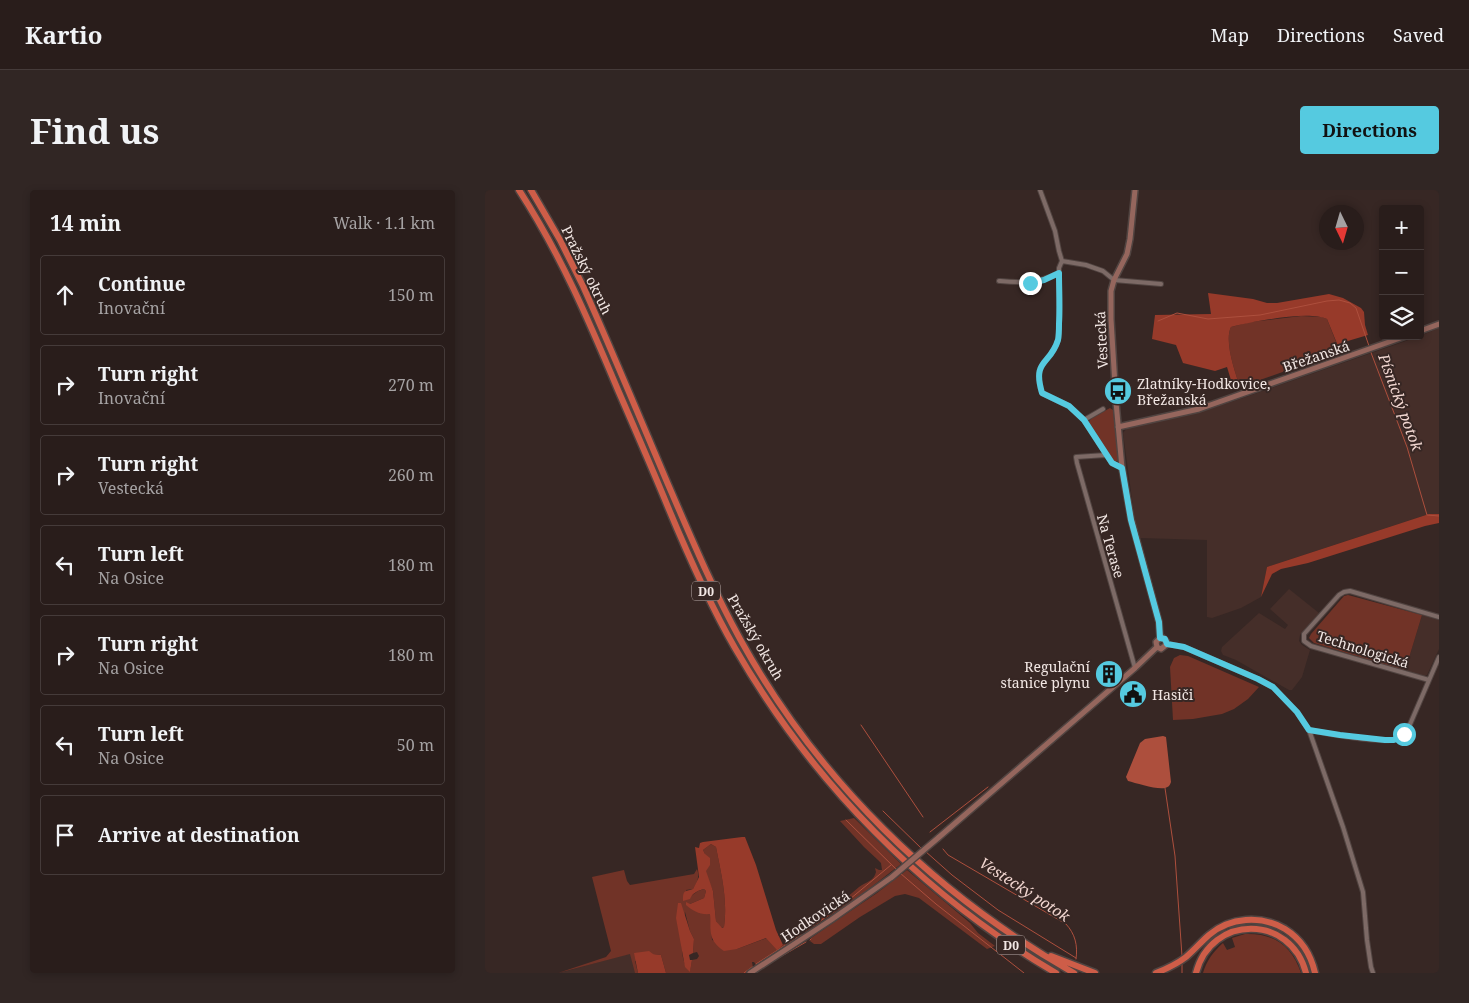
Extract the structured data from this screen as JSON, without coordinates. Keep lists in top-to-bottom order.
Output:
{
  "streets": {
    "highway": ["Pražský okruh", "D0"],
    "street": [
      "Vestecká",
      "Břežanská",
      "Na Terase",
      "Technologická",
      "Hodkovická"
    ]
  },
  "crossings": [
    ["Vestecká", "Břežanská"],
    ["Vestecká", "Na Terase"],
    ["Vestecká", "Hodkovická"]
  ],
  "water": ["Písnický potok", "Vestecký potok"],
  "places": {
    "bus stop": ["Zlatníky-Hodkovice, Břežanská"],
    "building": ["Regulační stanice plynu"],
    "public building": ["Hasiči"]
  },
  "north": "bottom",
  "page": {
    "header": "Kartio",
    "nav": ["Map", "Directions", "Saved"],
    "buttons": "Directions",
    "title": "Find us",
    "heading": ["14 min", "Walk · 1.1 km"],
    "map_buttons": ["+", "−"],
    "list": [
      ["Continue", "Inovační", "150 m"],
      ["Turn right", "Inovační", "270 m"],
      ["Turn right", "Vestecká", "260 m"],
      ["Turn left", "Na Osice", "180 m"],
      ["Turn right", "Na Osice", "180 m"],
      ["Turn left", "Na Osice", "50 m"],
      "Arrive at destination"
    ]
  }
}
